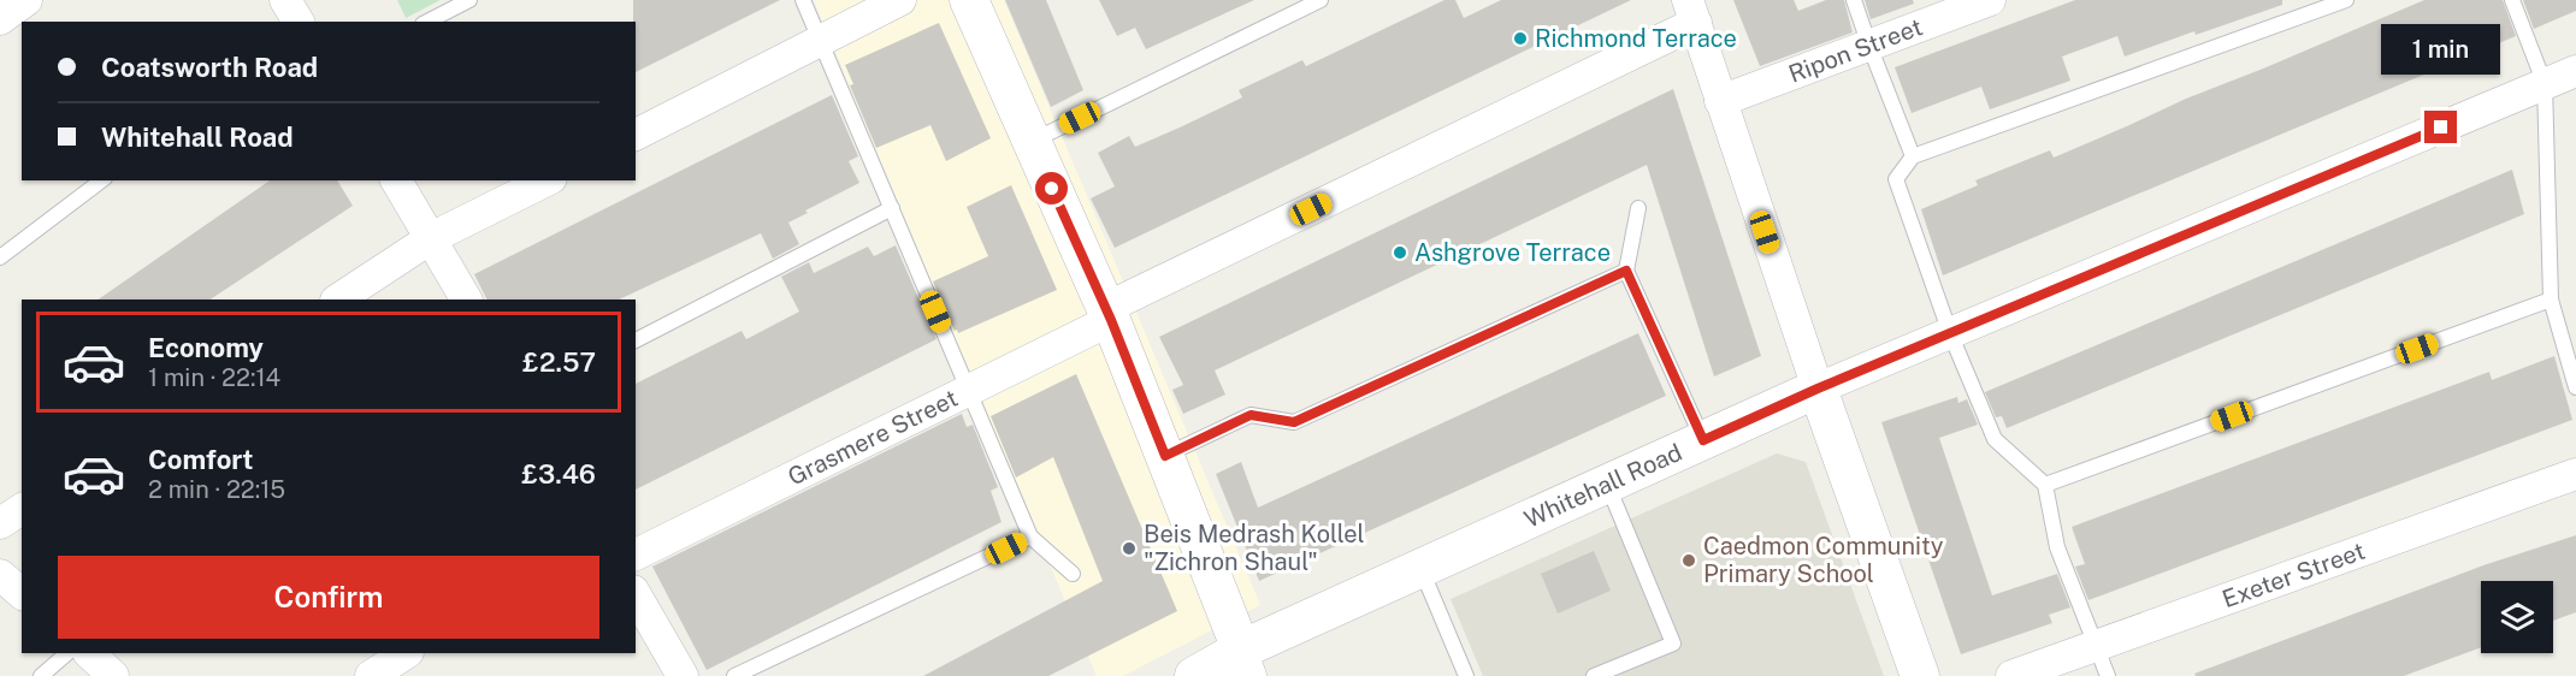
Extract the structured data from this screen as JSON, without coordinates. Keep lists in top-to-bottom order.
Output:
{
  "streets": {
    "street": [
      "Ripon Street",
      "Grasmere Street",
      "Whitehall Road",
      "Exeter Street"
    ]
  },
  "places": [
    "Richmond Terrace",
    "Ashgrove Terrace",
    "Beis Medrash Kollel \"Zichron Shaul\"",
    "Caedmon Community Primary School"
  ],
  "page": {
    "banner": ["Coatsworth Road", "Whitehall Road"],
    "bubble": "1 min",
    "list": [
      {
        "name": "Economy",
        "note": "1 min · 22:14",
        "value": "£2.57"
      },
      {
        "name": "Comfort",
        "note": "2 min · 22:15",
        "value": "£3.46"
      }
    ],
    "buttons": "Confirm"
  }
}
